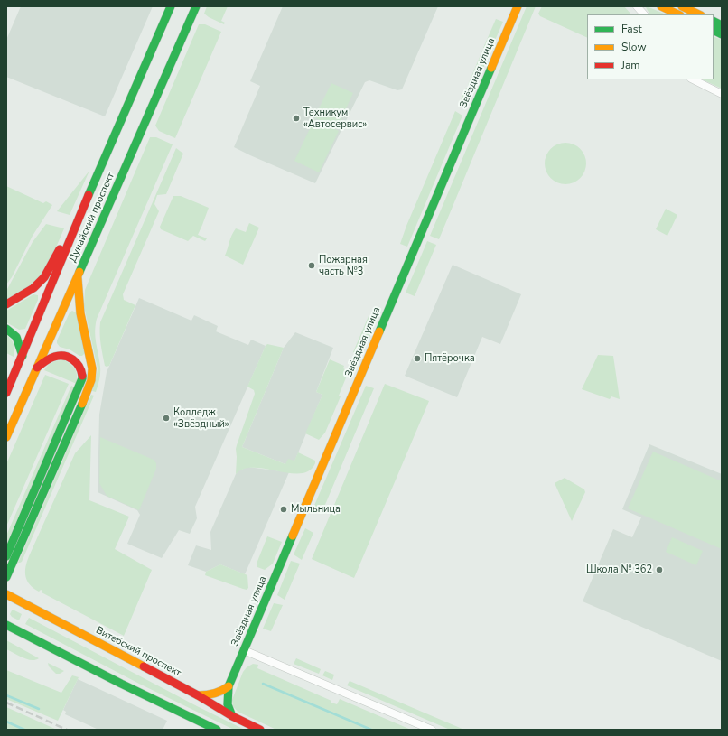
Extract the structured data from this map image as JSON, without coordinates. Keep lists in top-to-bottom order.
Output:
{
  "streets": {
    "main road": ["Звёздная улица", "Дунайский проспект", "Витебский проспект"]
  },
  "places": [
    "Техникум «Автосервис»",
    "Пожарная часть №3",
    "Пятёрочка",
    "Колледж «Звёздный»",
    "Мыльница",
    "Школа № 362"
  ],
  "legend": ["Fast", "Slow", "Jam"]
}
